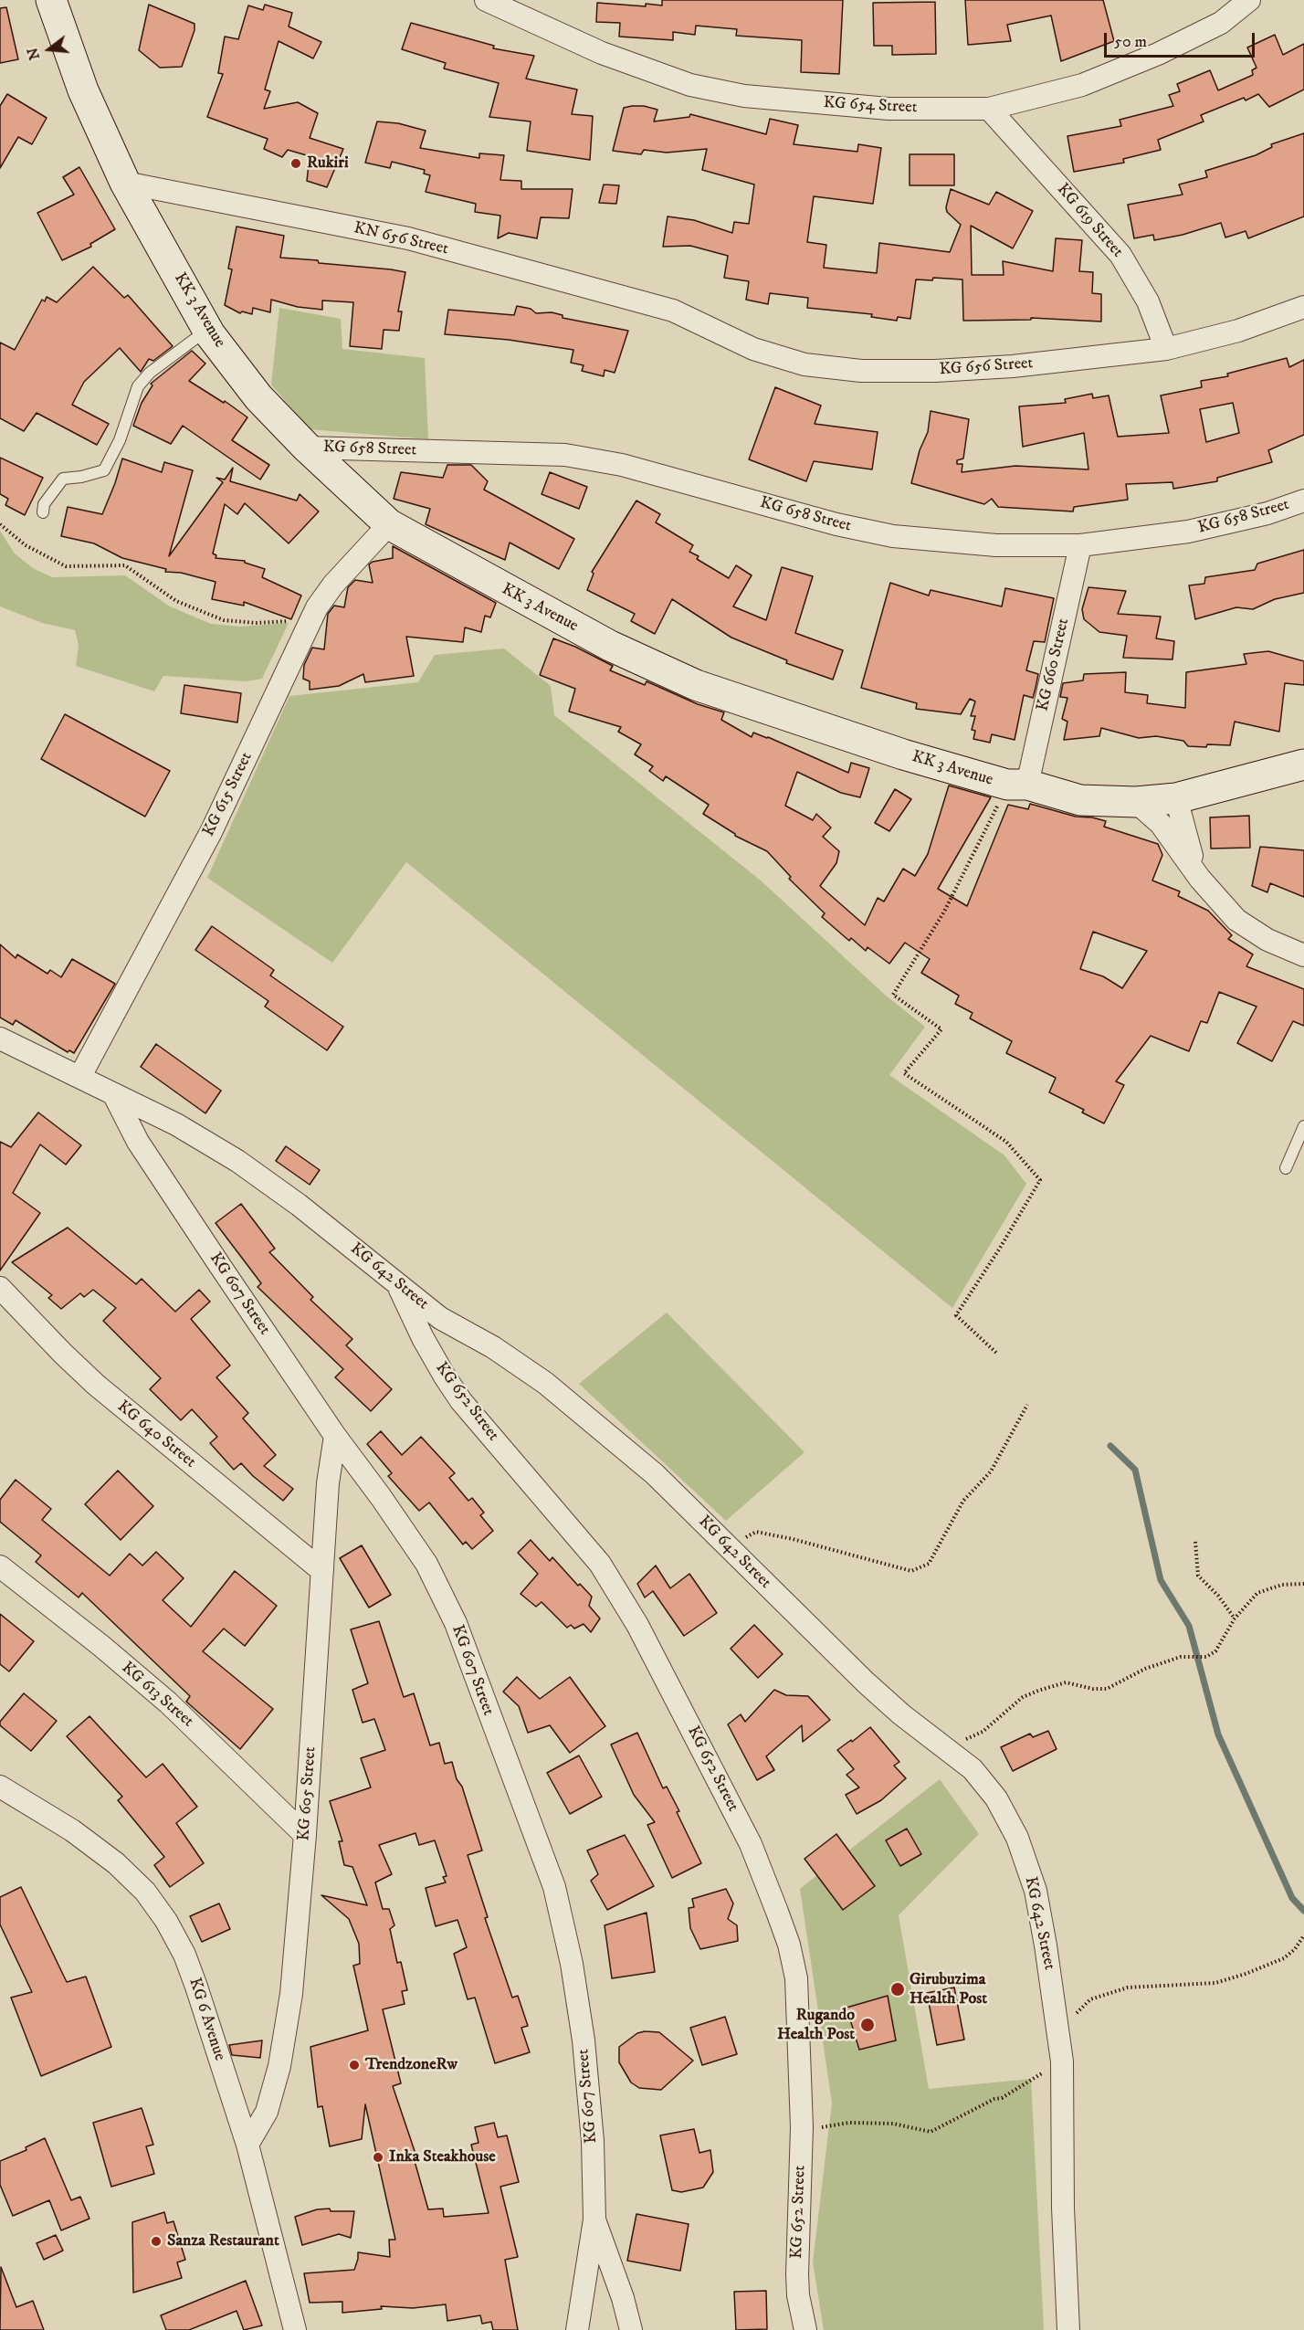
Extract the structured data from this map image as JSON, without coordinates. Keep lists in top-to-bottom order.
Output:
{
  "streets": {
    "street": [
      "KG 654 Street",
      "KG 619 Street",
      "KN 656 Street",
      "KK 3 Avenue",
      "KG 656 Street",
      "KG 658 Street",
      "KG 660 Street",
      "KG 615 Street",
      "KG 642 Street",
      "KG 607 Street",
      "KG 652 Street",
      "KG 640 Street",
      "KG 613 Street",
      "KG 605 Street",
      "KG 6 Avenue"
    ]
  },
  "crossings": [
    ["KG 654 Street", "KG 619 Street"],
    ["KG 619 Street", "KG 656 Street"],
    ["KN 656 Street", "KK 3 Avenue"],
    ["KN 656 Street", "KG 656 Street"],
    ["KK 3 Avenue", "KG 658 Street"],
    ["KK 3 Avenue", "KG 660 Street"],
    ["KK 3 Avenue", "KG 615 Street"],
    ["KG 658 Street", "KG 660 Street"],
    ["KG 615 Street", "KG 642 Street"],
    ["KG 642 Street", "KG 607 Street"],
    ["KG 642 Street", "KG 652 Street"],
    ["KG 607 Street", "KG 605 Street"],
    ["KG 640 Street", "KG 605 Street"],
    ["KG 613 Street", "KG 605 Street"],
    ["KG 605 Street", "KG 6 Avenue"]
  ],
  "places": [
    "Rukiri",
    "Girubuzima Health Post",
    "Rugando Health Post",
    "TrendzoneRw",
    "Inka Steakhouse",
    "Sanza Restaurant"
  ],
  "scale_bar": "50 m",
  "north": "left"
}
